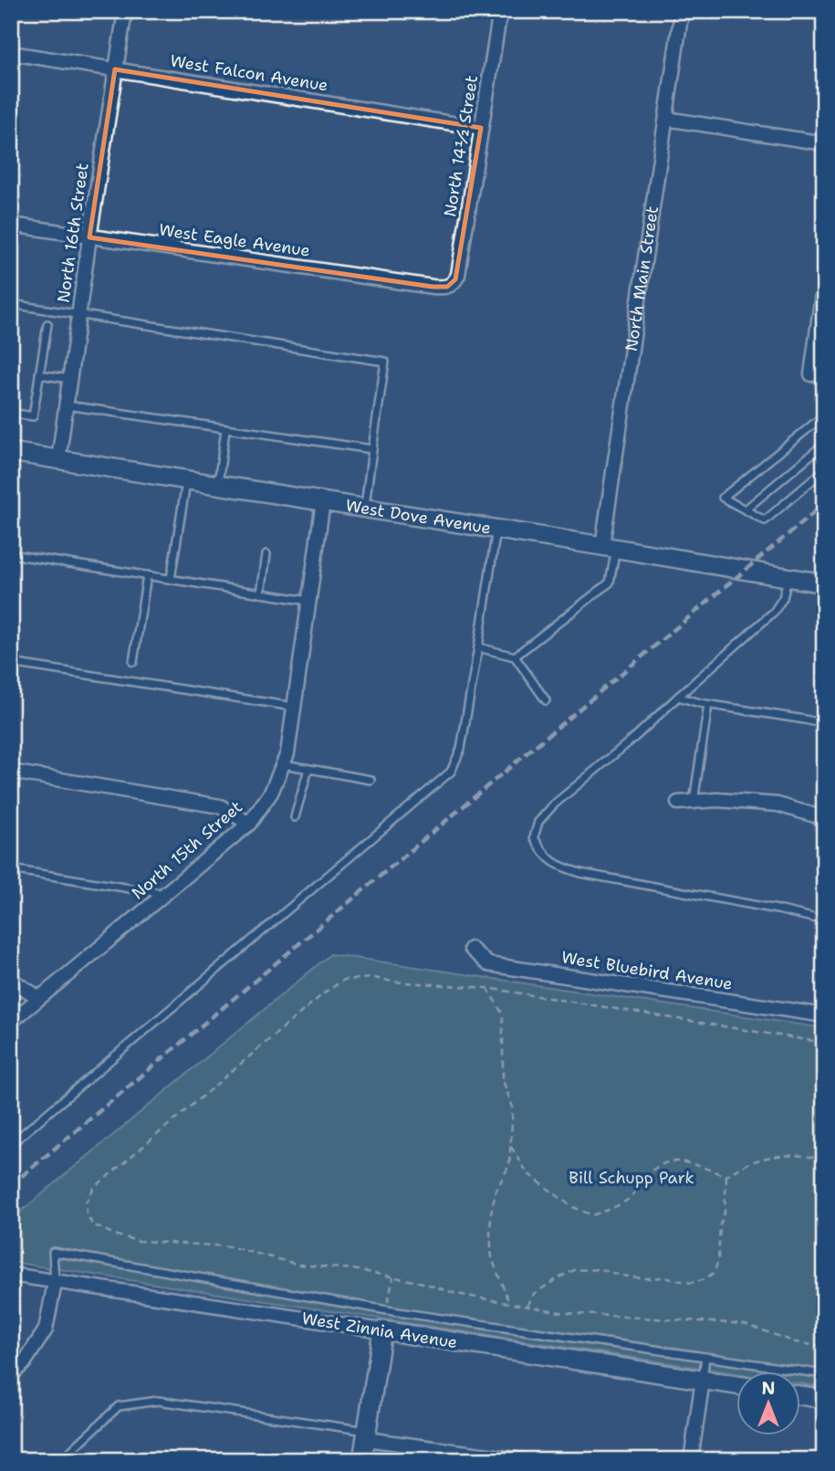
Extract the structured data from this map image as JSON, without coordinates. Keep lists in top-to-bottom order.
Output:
{
  "streets": {
    "main road": ["West Dove Avenue", "West Zinnia Avenue"],
    "street": [
      "West Falcon Avenue",
      "North 14½ Street",
      "North 16th Street",
      "West Eagle Avenue",
      "North Main Street",
      "North 15th Street",
      "West Bluebird Avenue"
    ]
  },
  "crossings": [
    ["West Falcon Avenue", "North 14½ Street"],
    ["West Falcon Avenue", "North 16th Street"],
    ["North 14½ Street", "West Eagle Avenue"],
    ["North 16th Street", "West Eagle Avenue"],
    ["North 16th Street", "West Dove Avenue"],
    ["North Main Street", "West Dove Avenue"],
    ["West Dove Avenue", "North 15th Street"]
  ],
  "parks": ["Bill Schupp Park"],
  "north": "top"
}
